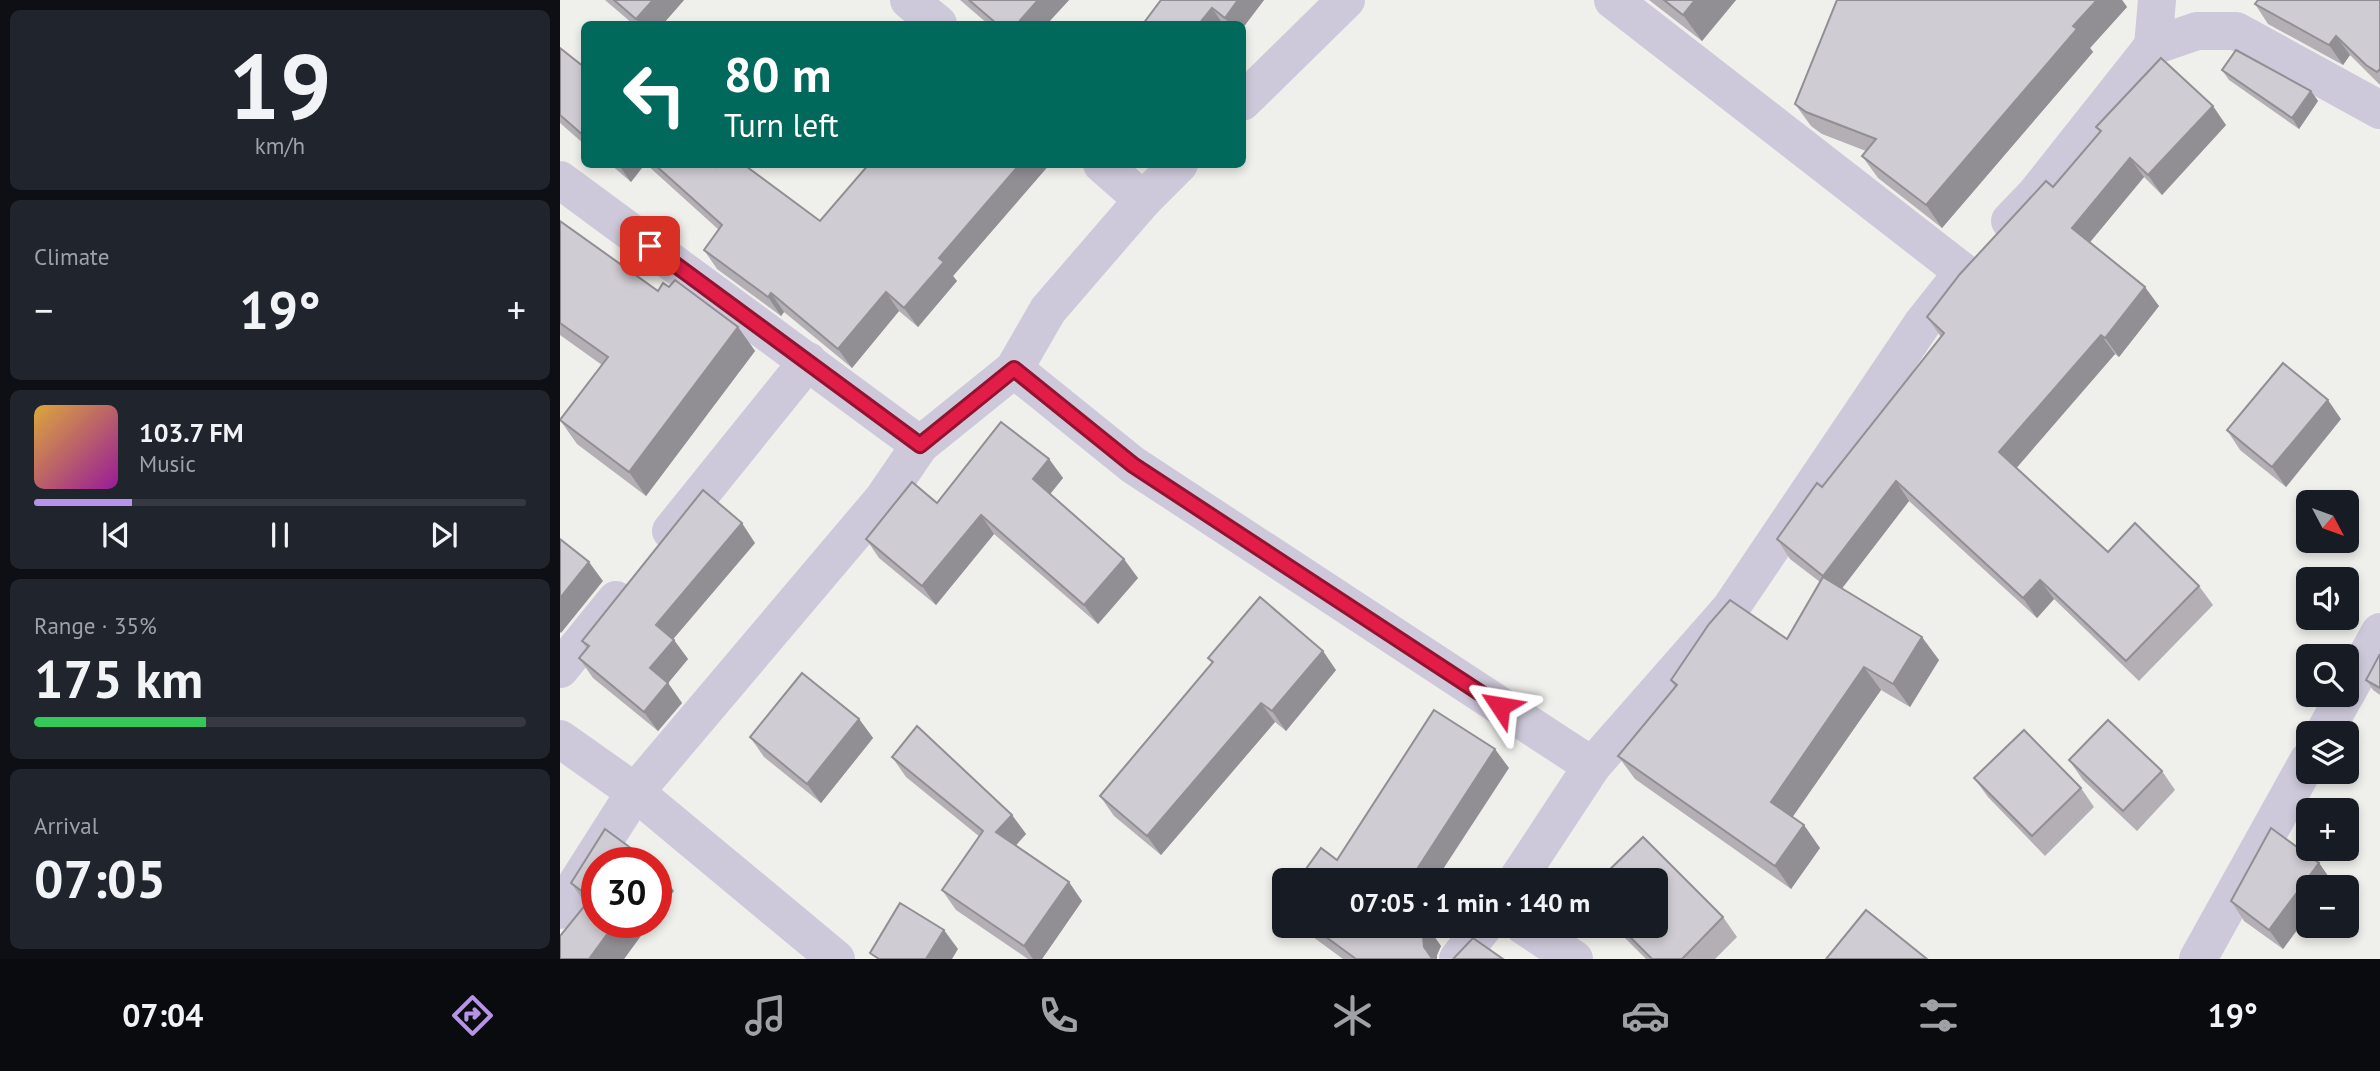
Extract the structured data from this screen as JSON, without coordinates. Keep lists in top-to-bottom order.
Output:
{
  "north": "bottom right",
  "page": {
    "tile": [
      ["19", "km/h"],
      "Climate",
      ["Range · 35%", "175 km"],
      ["Arrival", "07:05"]
    ],
    "turn": ["80 m", "Turn left"],
    "heat": ["−", "19°", "+"],
    "song": ["103.7 FM", "Music"],
    "map_buttons": ["+", "−"],
    "limit": "30",
    "trip": "07:05 · 1 min · 140 m",
    "tabs": ["07:04", "19°"]
  }
}
